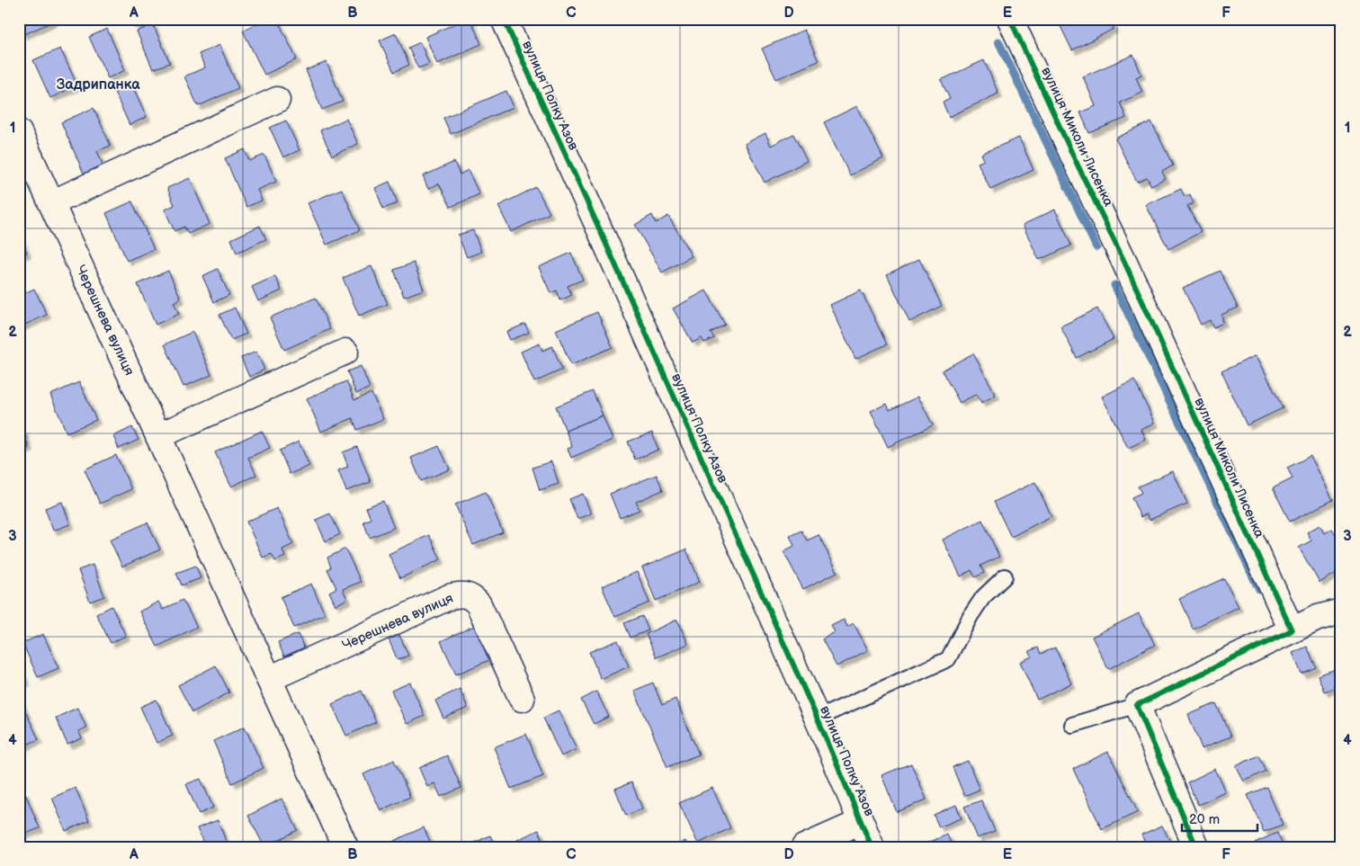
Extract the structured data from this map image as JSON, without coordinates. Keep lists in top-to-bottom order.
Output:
{
  "streets": {
    "street": ["вулиця Полку Азов", "вулиця Миколи Лисенка", "Черешнева вулиця"]
  },
  "districts": ["Задрипанка"],
  "scale_bar": "20 m",
  "grid": {
    "columns": [
      "A",
      "B",
      "C",
      "D",
      "E",
      "F"
    ],
    "rows": [
      "1",
      "2",
      "3",
      "4"
    ]
  }
}
